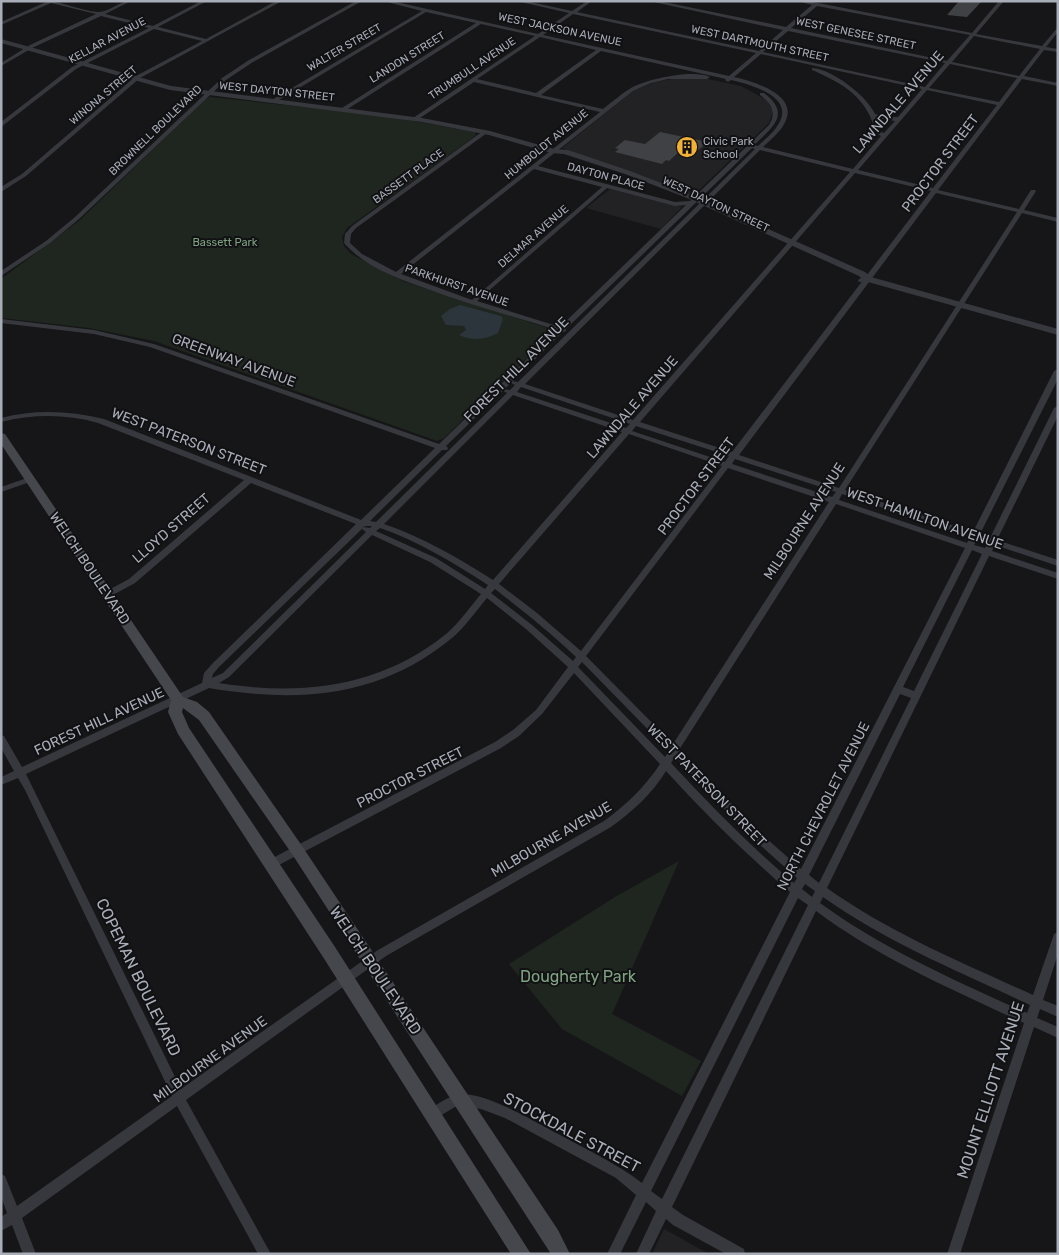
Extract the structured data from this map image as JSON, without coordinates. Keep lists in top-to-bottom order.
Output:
{
  "streets": {
    "main road": ["WELCH BOULEVARD"],
    "street": [
      "WEST JACKSON AVENUE",
      "WEST GENESEE STREET",
      "KELLAR AVENUE",
      "WEST DARTMOUTH STREET",
      "WALTER STREET",
      "LANDON STREET",
      "TRUMBULL AVENUE",
      "WEST DAYTON STREET",
      "WINONA STREET",
      "LAWNDALE AVENUE",
      "BROWNELL BOULEVARD",
      "HUMBOLDT AVENUE",
      "PROCTOR STREET",
      "BASSETT PLACE",
      "DAYTON PLACE",
      "DELMAR AVENUE",
      "PARKHURST AVENUE",
      "GREENWAY AVENUE",
      "FOREST HILL AVENUE",
      "WEST PATERSON STREET",
      "WEST HAMILTON AVENUE",
      "MILBOURNE AVENUE",
      "LLOYD STREET",
      "NORTH CHEVROLET AVENUE",
      "COPEMAN BOULEVARD",
      "MOUNT ELLIOTT AVENUE",
      "STOCKDALE STREET"
    ]
  },
  "crossings": [
    ["WEST JACKSON AVENUE", "WALTER STREET"],
    ["WEST JACKSON AVENUE", "LANDON STREET"],
    ["WEST JACKSON AVENUE", "TRUMBULL AVENUE"],
    ["WEST JACKSON AVENUE", "HUMBOLDT AVENUE"],
    ["WEST JACKSON AVENUE", "FOREST HILL AVENUE"],
    ["WEST GENESEE STREET", "LAWNDALE AVENUE"],
    ["WEST GENESEE STREET", "PROCTOR STREET"],
    ["KELLAR AVENUE", "WEST DAYTON STREET"],
    ["WEST DARTMOUTH STREET", "TRUMBULL AVENUE"],
    ["WEST DARTMOUTH STREET", "LAWNDALE AVENUE"],
    ["WEST DARTMOUTH STREET", "PROCTOR STREET"],
    ["WALTER STREET", "WEST DAYTON STREET"],
    ["LANDON STREET", "WEST DAYTON STREET"],
    ["TRUMBULL AVENUE", "WEST DAYTON STREET"],
    ["WEST DAYTON STREET", "WINONA STREET"],
    ["WEST DAYTON STREET", "LAWNDALE AVENUE"],
    ["WEST DAYTON STREET", "BROWNELL BOULEVARD"],
    ["WEST DAYTON STREET", "HUMBOLDT AVENUE"],
    ["WEST DAYTON STREET", "PROCTOR STREET"],
    ["WEST DAYTON STREET", "BASSETT PLACE"],
    ["WEST DAYTON STREET", "DAYTON PLACE"],
    ["WEST DAYTON STREET", "FOREST HILL AVENUE"],
    ["WEST DAYTON STREET", "MILBOURNE AVENUE"],
    ["LAWNDALE AVENUE", "FOREST HILL AVENUE"],
    ["LAWNDALE AVENUE", "WEST PATERSON STREET"],
    ["LAWNDALE AVENUE", "WEST HAMILTON AVENUE"],
    ["HUMBOLDT AVENUE", "DAYTON PLACE"],
    ["HUMBOLDT AVENUE", "PARKHURST AVENUE"],
    ["HUMBOLDT AVENUE", "FOREST HILL AVENUE"],
    ["PROCTOR STREET", "WEST PATERSON STREET"],
    ["PROCTOR STREET", "WEST HAMILTON AVENUE"],
    ["PROCTOR STREET", "WELCH BOULEVARD"],
    ["BASSETT PLACE", "PARKHURST AVENUE"],
    ["DAYTON PLACE", "DELMAR AVENUE"],
    ["DAYTON PLACE", "FOREST HILL AVENUE"],
    ["DELMAR AVENUE", "PARKHURST AVENUE"],
    ["PARKHURST AVENUE", "FOREST HILL AVENUE"],
    ["GREENWAY AVENUE", "FOREST HILL AVENUE"],
    ["FOREST HILL AVENUE", "WEST PATERSON STREET"],
    ["FOREST HILL AVENUE", "WEST HAMILTON AVENUE"],
    ["FOREST HILL AVENUE", "WELCH BOULEVARD"],
    ["FOREST HILL AVENUE", "COPEMAN BOULEVARD"],
    ["WEST PATERSON STREET", "MILBOURNE AVENUE"],
    ["WEST PATERSON STREET", "LLOYD STREET"],
    ["WEST PATERSON STREET", "NORTH CHEVROLET AVENUE"],
    ["WEST PATERSON STREET", "MOUNT ELLIOTT AVENUE"],
    ["WEST HAMILTON AVENUE", "MILBOURNE AVENUE"],
    ["WEST HAMILTON AVENUE", "NORTH CHEVROLET AVENUE"],
    ["MILBOURNE AVENUE", "WELCH BOULEVARD"],
    ["MILBOURNE AVENUE", "COPEMAN BOULEVARD"],
    ["LLOYD STREET", "WELCH BOULEVARD"],
    ["WELCH BOULEVARD", "STOCKDALE STREET"],
    ["NORTH CHEVROLET AVENUE", "STOCKDALE STREET"]
  ],
  "parks": ["Bassett Park", "Dougherty Park"],
  "places": {
    "building": ["Civic Park School"]
  }
}
